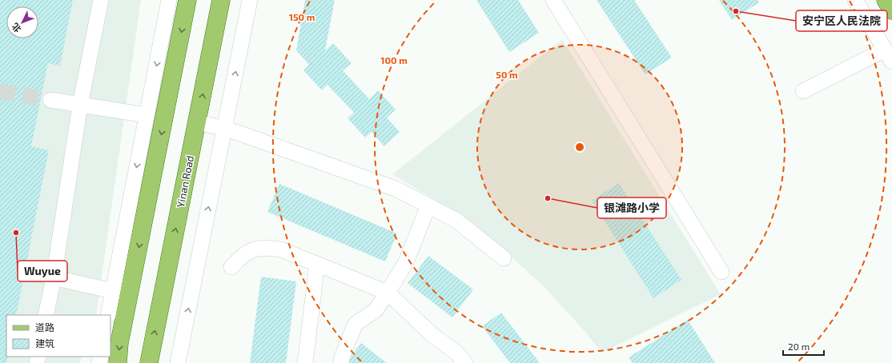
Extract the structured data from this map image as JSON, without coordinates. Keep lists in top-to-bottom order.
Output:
{
  "streets": {
    "main road": ["Yinan Road"]
  },
  "places": ["安宁区人民法院", "银滩路小学", "Wuyue"],
  "legend": ["道路", "建筑"],
  "scale_bar": "20 m",
  "north": "bottom left",
  "rings": ["150 m", "100 m", "50 m"]
}
